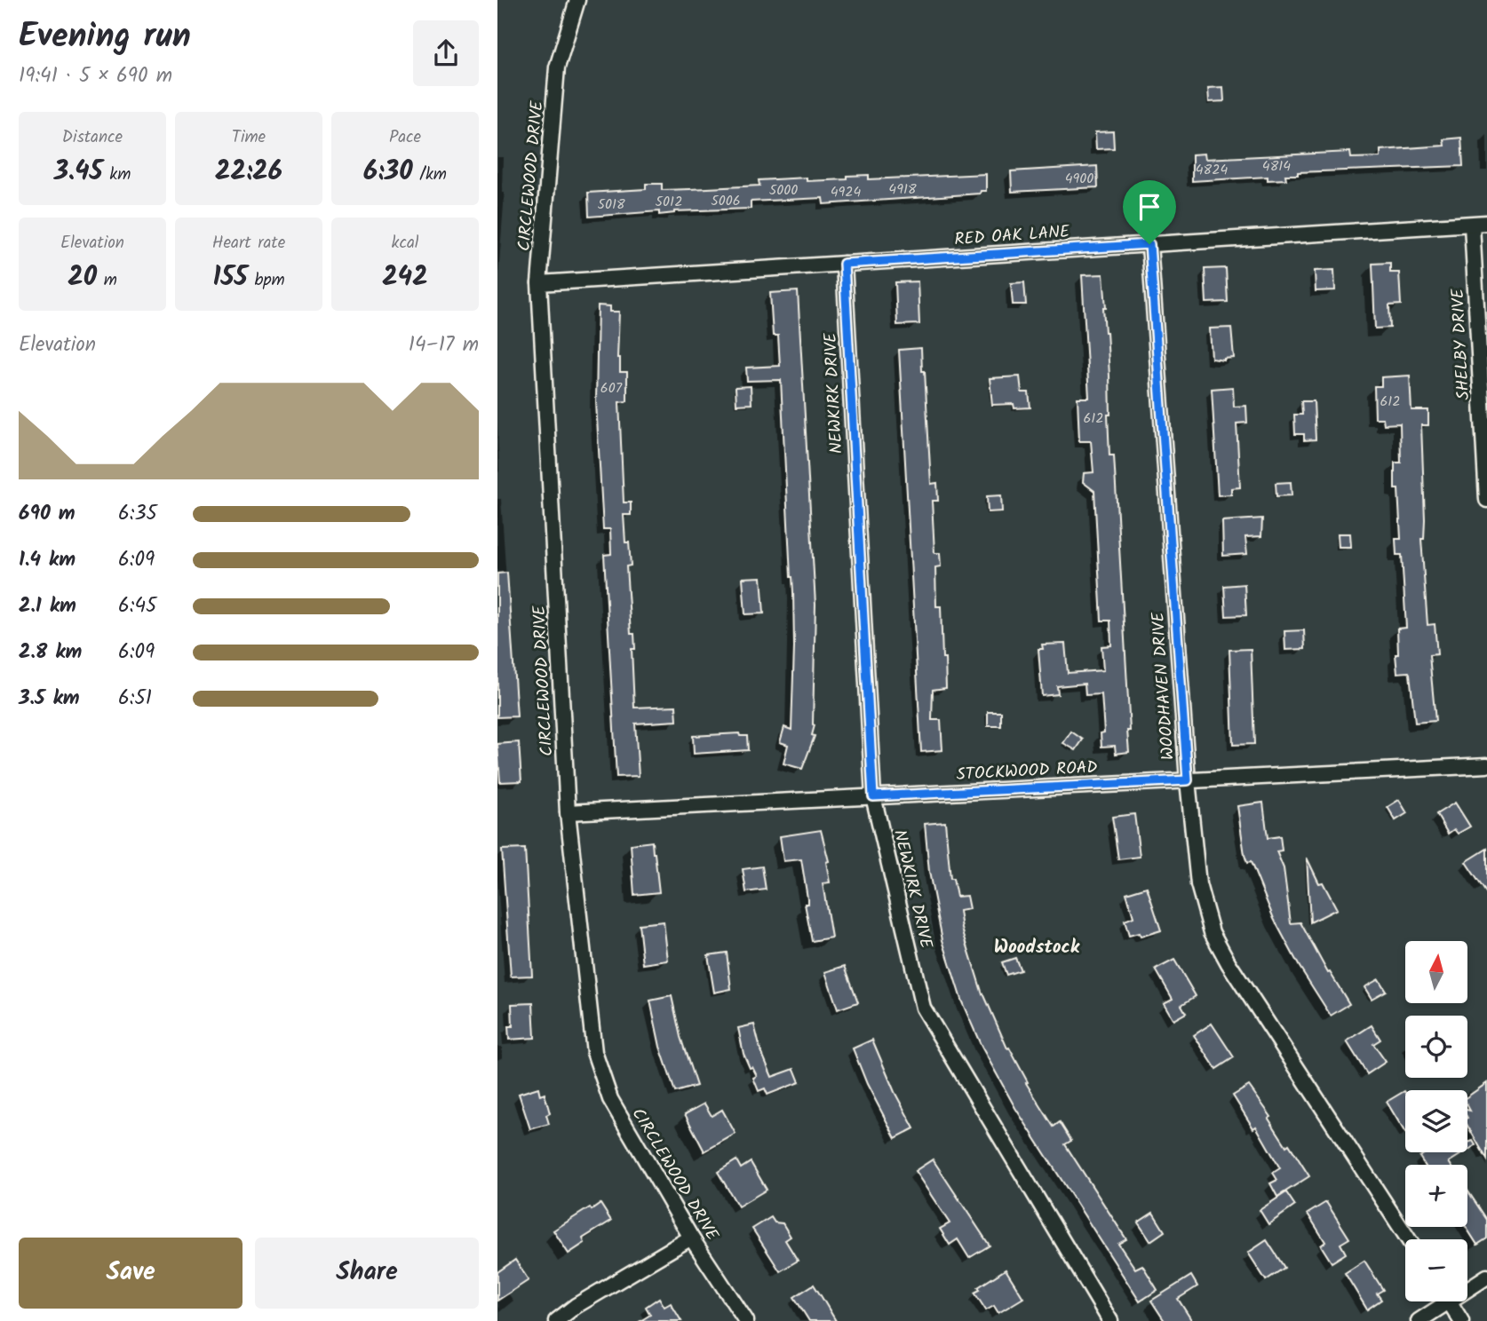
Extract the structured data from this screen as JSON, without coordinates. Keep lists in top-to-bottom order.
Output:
{
  "streets": {
    "street": [
      "CIRCLEWOOD DRIVE",
      "RED OAK LANE",
      "SHELBY DRIVE",
      "NEWKIRK DRIVE",
      "WOODHAVEN DRIVE",
      "STOCKWOOD ROAD"
    ]
  },
  "crossings": [
    ["CIRCLEWOOD DRIVE", "RED OAK LANE"],
    ["CIRCLEWOOD DRIVE", "STOCKWOOD ROAD"],
    ["RED OAK LANE", "SHELBY DRIVE"],
    ["RED OAK LANE", "NEWKIRK DRIVE"],
    ["RED OAK LANE", "WOODHAVEN DRIVE"],
    ["NEWKIRK DRIVE", "STOCKWOOD ROAD"],
    ["WOODHAVEN DRIVE", "STOCKWOOD ROAD"]
  ],
  "districts": ["Woodstock"],
  "house_numbers": [
    "4814",
    "4824",
    "4900",
    "4918",
    "5000",
    "4924",
    "5006",
    "5012",
    "5018",
    "607",
    "612",
    "612"
  ],
  "north": "top",
  "page": {
    "heading": ["Evening run", "19:41 · 5 × 690 m"],
    "stats": [
      ["Distance", "3.45 km"],
      ["Time", "22:26"],
      ["Pace", "6:30 /km"],
      ["Elevation", "20 m"],
      ["Heart rate", "155 bpm"],
      ["kcal", "242"]
    ],
    "chart": ["Elevation", "14–17 m"],
    "list": [
      {
        "name": "690 m",
        "note": "6:35"
      },
      {
        "name": "1.4 km",
        "note": "6:09"
      },
      {
        "name": "2.1 km",
        "note": "6:45"
      },
      {
        "name": "2.8 km",
        "note": "6:09"
      },
      {
        "name": "3.5 km",
        "note": "6:51"
      }
    ],
    "map_buttons": ["+", "−"],
    "buttons": ["Save", "Share"]
  }
}
